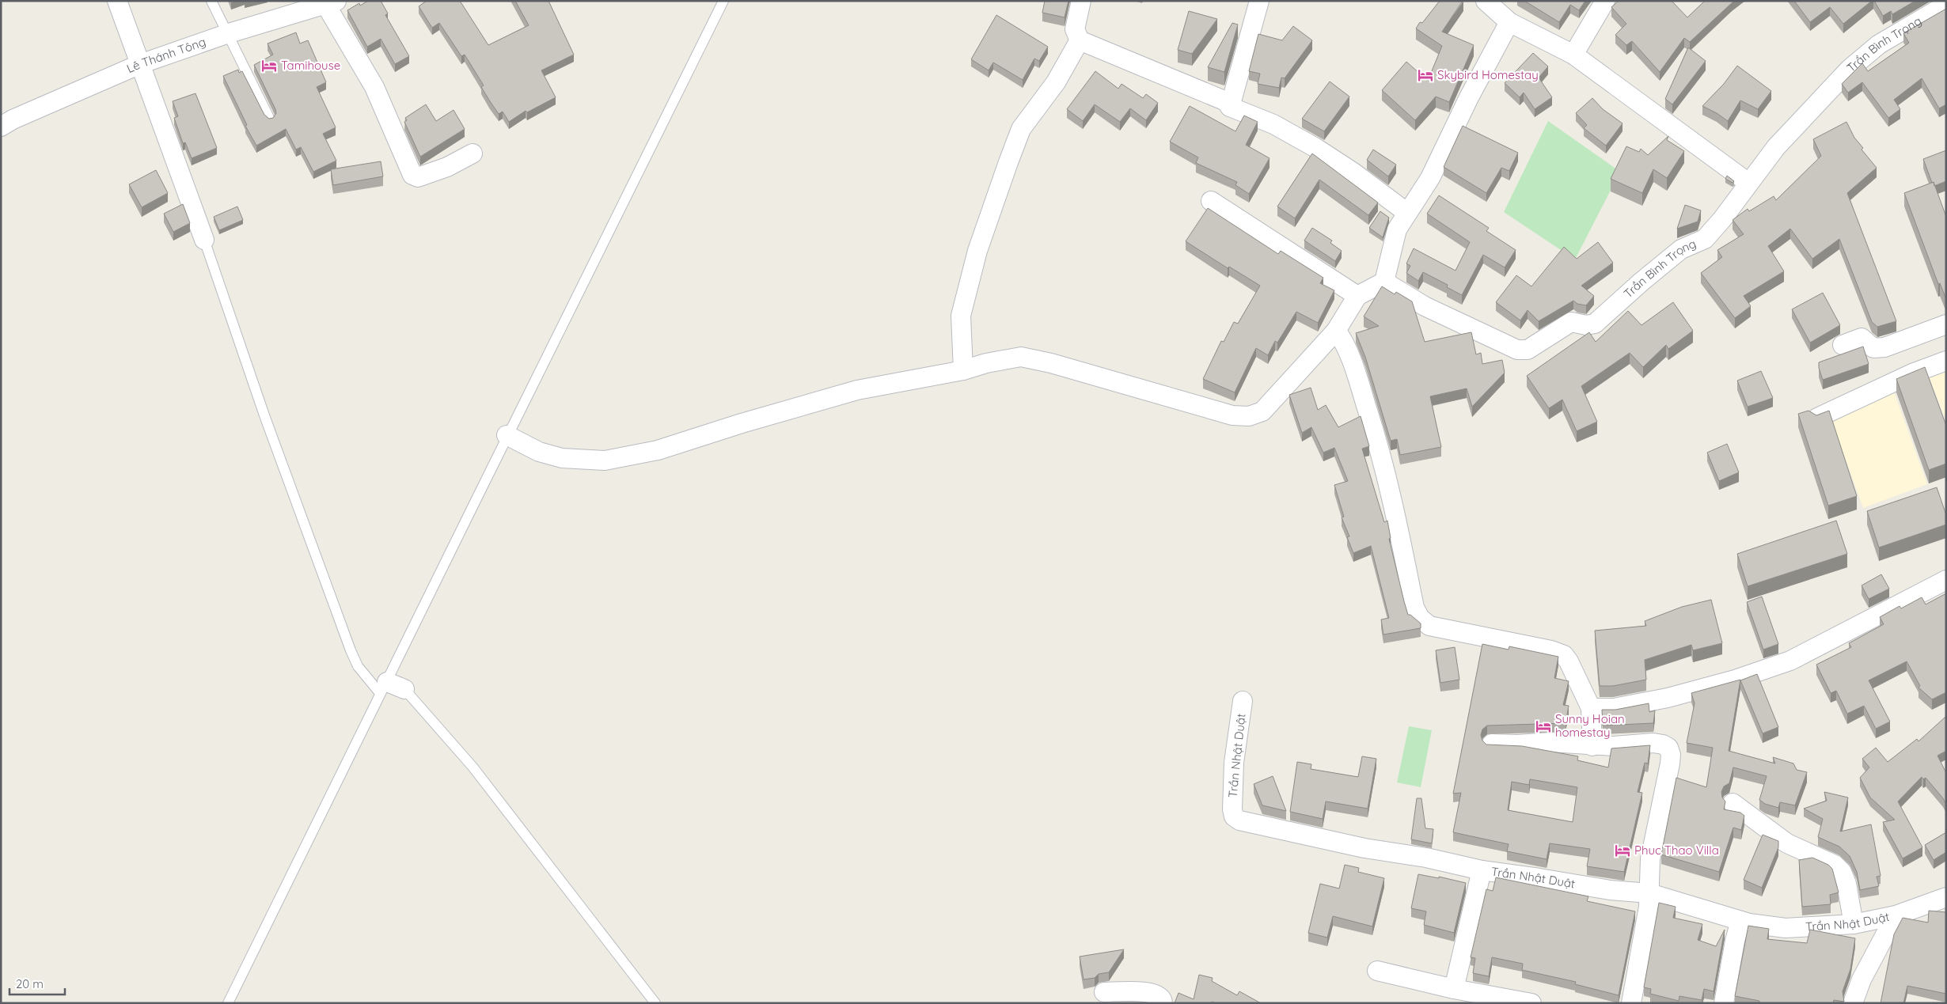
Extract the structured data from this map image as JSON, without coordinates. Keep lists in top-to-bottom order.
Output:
{
  "streets": {
    "street": ["Trần Bình Trọng", "Lê Thánh Tông", "Trần Nhật Duật"]
  },
  "places": {
    "hotel": [
      "Tamihouse",
      "Skybird Homestay",
      "Sunny Hoian homestay",
      "Phuc Thao Villa"
    ]
  },
  "scale_bar": "20 m"
}
